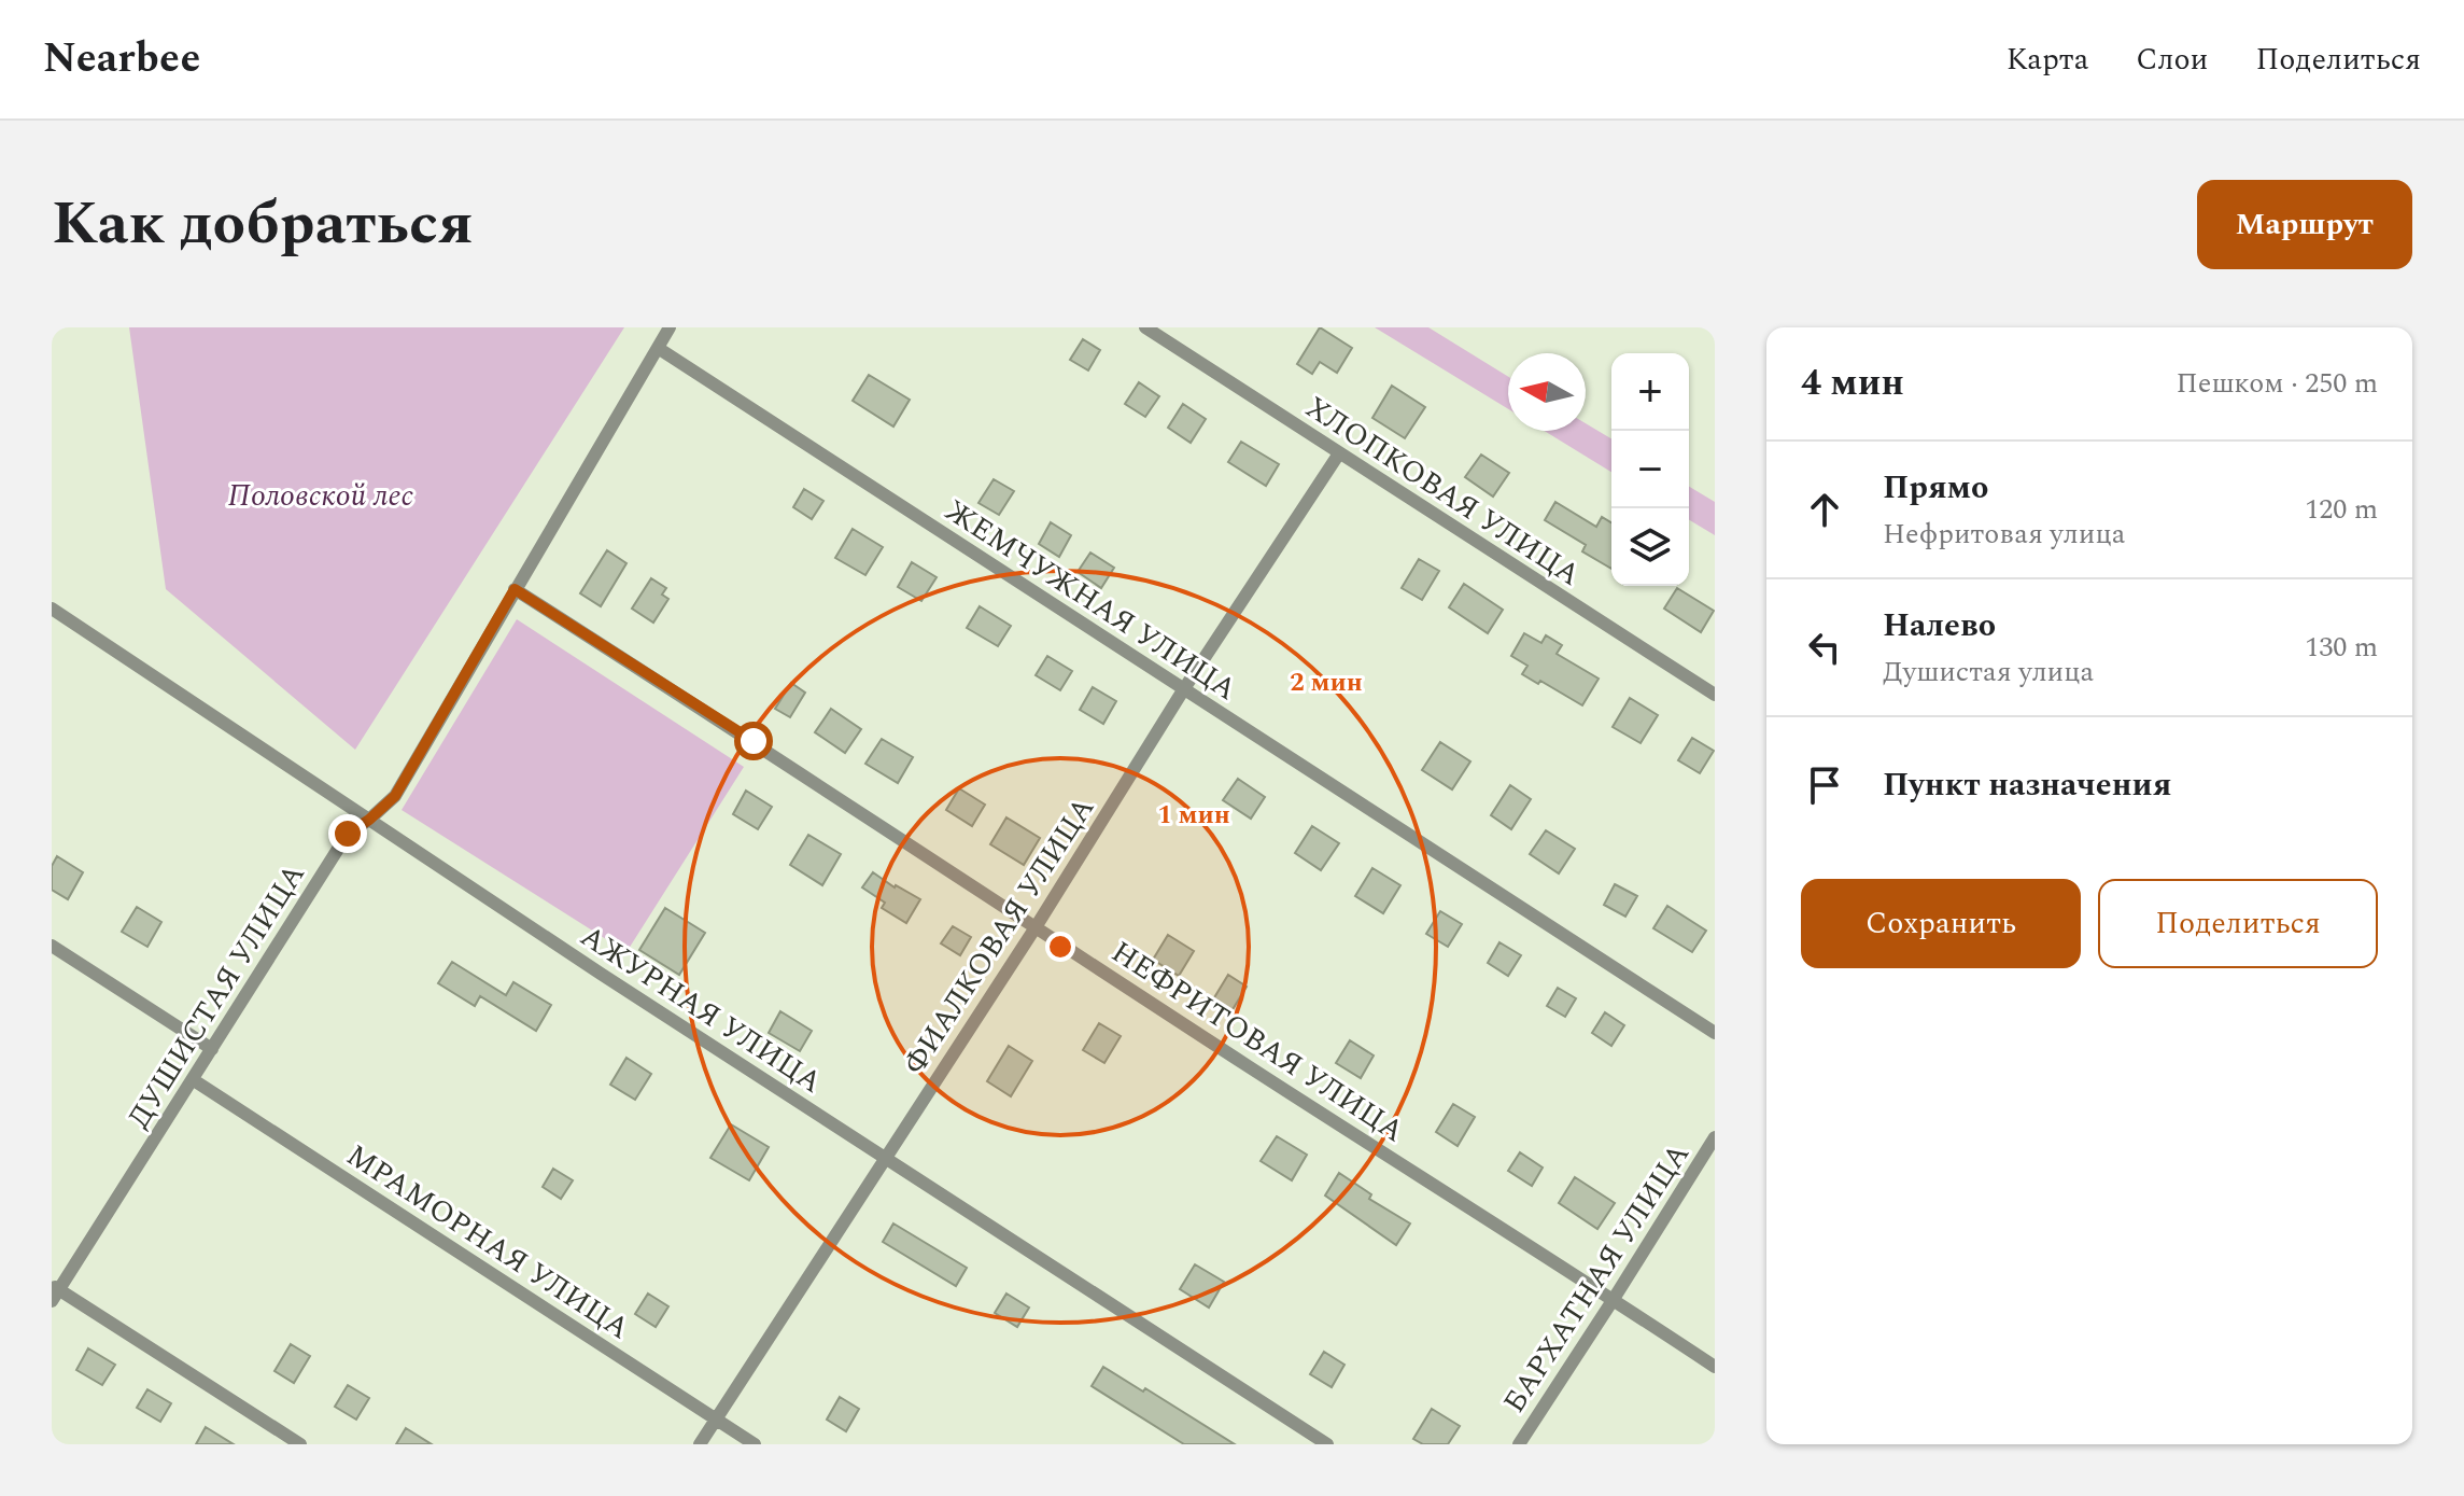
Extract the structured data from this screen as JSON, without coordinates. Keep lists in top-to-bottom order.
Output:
{
  "streets": {
    "street": [
      "ХЛОПКОВАЯ УЛИЦА",
      "ЖЕМЧУЖНАЯ УЛИЦА",
      "ФИАЛКОВАЯ УЛИЦА",
      "ДУШИСТАЯ УЛИЦА",
      "АЖУРНАЯ УЛИЦА",
      "НЕФРИТОВАЯ УЛИЦА",
      "МРАМОРНАЯ УЛИЦА",
      "БАРХАТНАЯ УЛИЦА"
    ]
  },
  "crossings": [
    ["ХЛОПКОВАЯ УЛИЦА", "ФИАЛКОВАЯ УЛИЦА"],
    ["ЖЕМЧУЖНАЯ УЛИЦА", "ФИАЛКОВАЯ УЛИЦА"],
    ["ЖЕМЧУЖНАЯ УЛИЦА", "ДУШИСТАЯ УЛИЦА"],
    ["ФИАЛКОВАЯ УЛИЦА", "АЖУРНАЯ УЛИЦА"],
    ["ФИАЛКОВАЯ УЛИЦА", "НЕФРИТОВАЯ УЛИЦА"],
    ["ФИАЛКОВАЯ УЛИЦА", "МРАМОРНАЯ УЛИЦА"],
    ["ДУШИСТАЯ УЛИЦА", "АЖУРНАЯ УЛИЦА"],
    ["ДУШИСТАЯ УЛИЦА", "НЕФРИТОВАЯ УЛИЦА"],
    ["ДУШИСТАЯ УЛИЦА", "МРАМОРНАЯ УЛИЦА"],
    ["НЕФРИТОВАЯ УЛИЦА", "БАРХАТНАЯ УЛИЦА"]
  ],
  "parks": ["Половской лес"],
  "north": "left",
  "page": {
    "header": "Nearbee",
    "nav": ["Карта", "Слои", "Поделиться"],
    "title": "Как добраться",
    "buttons": [
      "Маршрут",
      ["Сохранить", "Поделиться"]
    ],
    "heading": ["4 мин", "Пешком · 250 m"],
    "map_buttons": ["+", "−"],
    "list": [
      ["Прямо", "Нефритовая улица", "120 m"],
      ["Налево", "Душистая улица", "130 m"],
      "Пункт назначения"
    ]
  },
  "rings": ["2 мин", "1 мин"]
}
